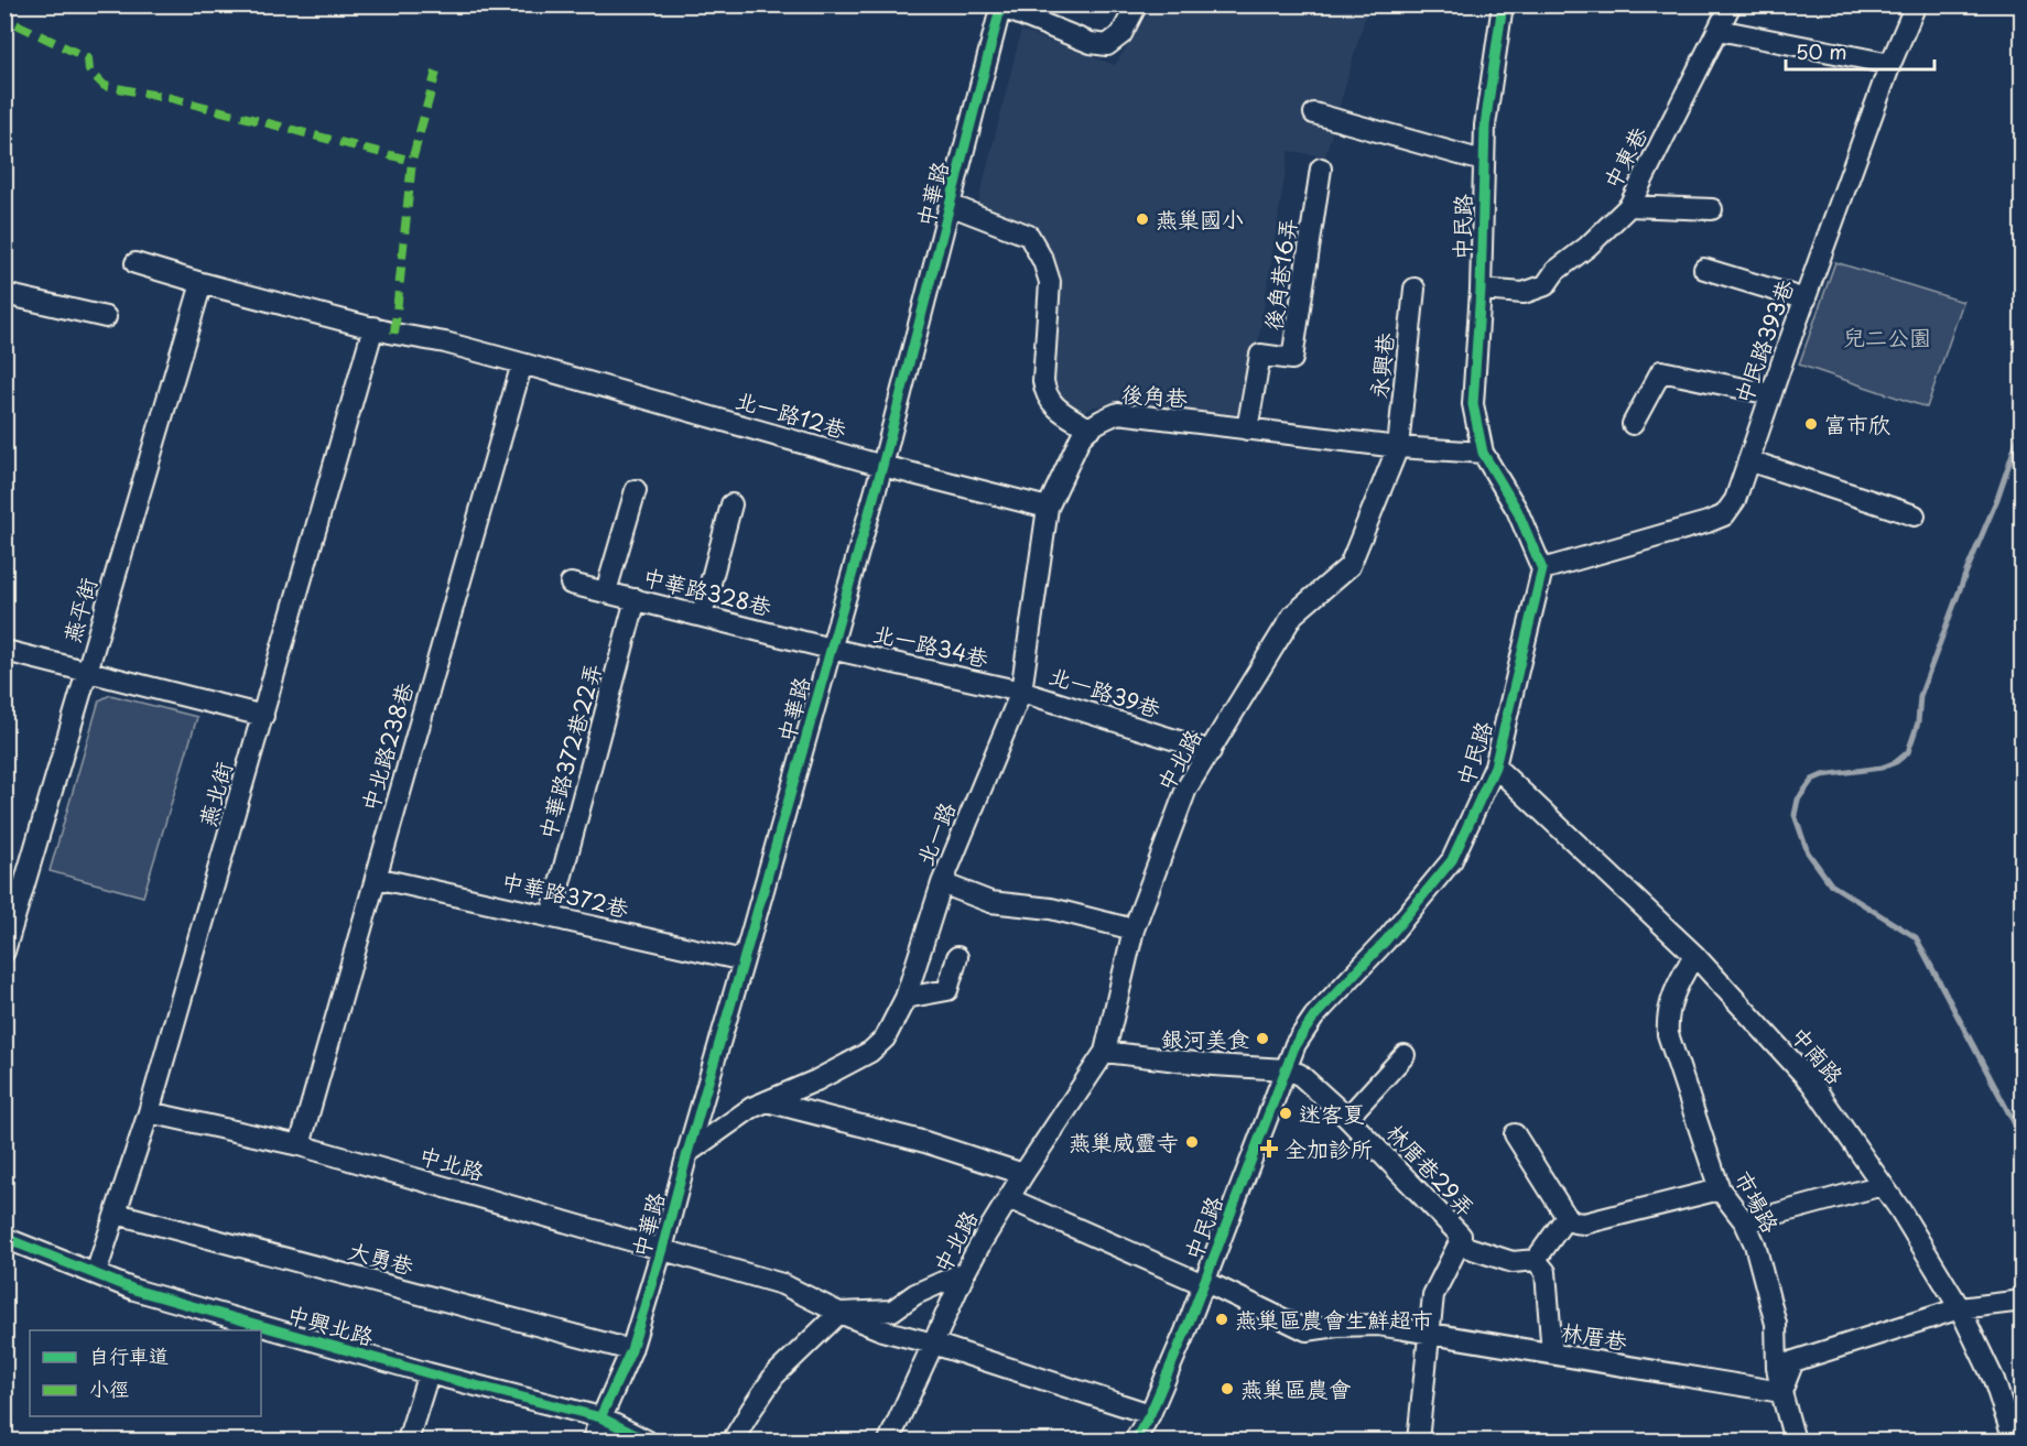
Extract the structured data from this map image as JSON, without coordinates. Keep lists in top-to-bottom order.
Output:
{
  "streets": {
    "street": [
      "中東巷",
      "中華路",
      "中民路",
      "後角巷16弄",
      "中民路393巷",
      "永興巷",
      "後角巷",
      "北一路12巷",
      "中華路328巷",
      "燕平街",
      "北一路34巷",
      "北一路39巷",
      "中北路238巷",
      "中華路372巷22弄",
      "中北路",
      "燕北街",
      "北一路",
      "中華路372巷",
      "中南路",
      "林厝巷29弄",
      "市場路",
      "大勇巷",
      "中興北路",
      "林厝巷"
    ]
  },
  "crossings": [
    ["中東巷", "中民路"],
    ["中華路", "北一路12巷"],
    ["中華路", "中華路328巷"],
    ["中華路", "北一路34巷"],
    ["中華路", "中北路"],
    ["中華路", "北一路"],
    ["中華路", "中華路372巷"],
    ["中華路", "大勇巷"],
    ["中華路", "中興北路"],
    ["中民路", "中民路393巷"],
    ["中民路", "後角巷"],
    ["中民路", "中南路"],
    ["中民路", "林厝巷29弄"],
    ["中民路", "林厝巷"],
    ["後角巷16弄", "後角巷"],
    ["永興巷", "後角巷"],
    ["永興巷", "中北路"],
    ["後角巷", "中北路"],
    ["後角巷", "北一路"],
    ["北一路12巷", "燕平街"],
    ["北一路12巷", "中北路238巷"],
    ["北一路12巷", "燕北街"],
    ["北一路12巷", "北一路"],
    ["中華路328巷", "北一路34巷"],
    ["中華路328巷", "中華路372巷22弄"],
    ["北一路34巷", "北一路39巷"],
    ["北一路34巷", "北一路"],
    ["北一路39巷", "中北路"],
    ["北一路39巷", "北一路"],
    ["中北路238巷", "中北路"],
    ["中北路238巷", "中華路372巷"],
    ["中華路372巷22弄", "中華路372巷"],
    ["中北路", "燕北街"],
    ["中北路", "林厝巷"],
    ["燕北街", "大勇巷"],
    ["燕北街", "中興北路"],
    ["中南路", "市場路"],
    ["市場路", "林厝巷"]
  ],
  "parks": ["兒二公園"],
  "places": {
    "other": [
      "燕巢國小",
      "富市欣",
      "銀河美食",
      "迷客夏",
      "燕巢威靈寺",
      "燕巢區農會生鮮超市",
      "燕巢區農會"
    ],
    "health": ["全加診所"]
  },
  "legend": ["自行車道", "小徑"],
  "scale_bar": "50 m"
}
